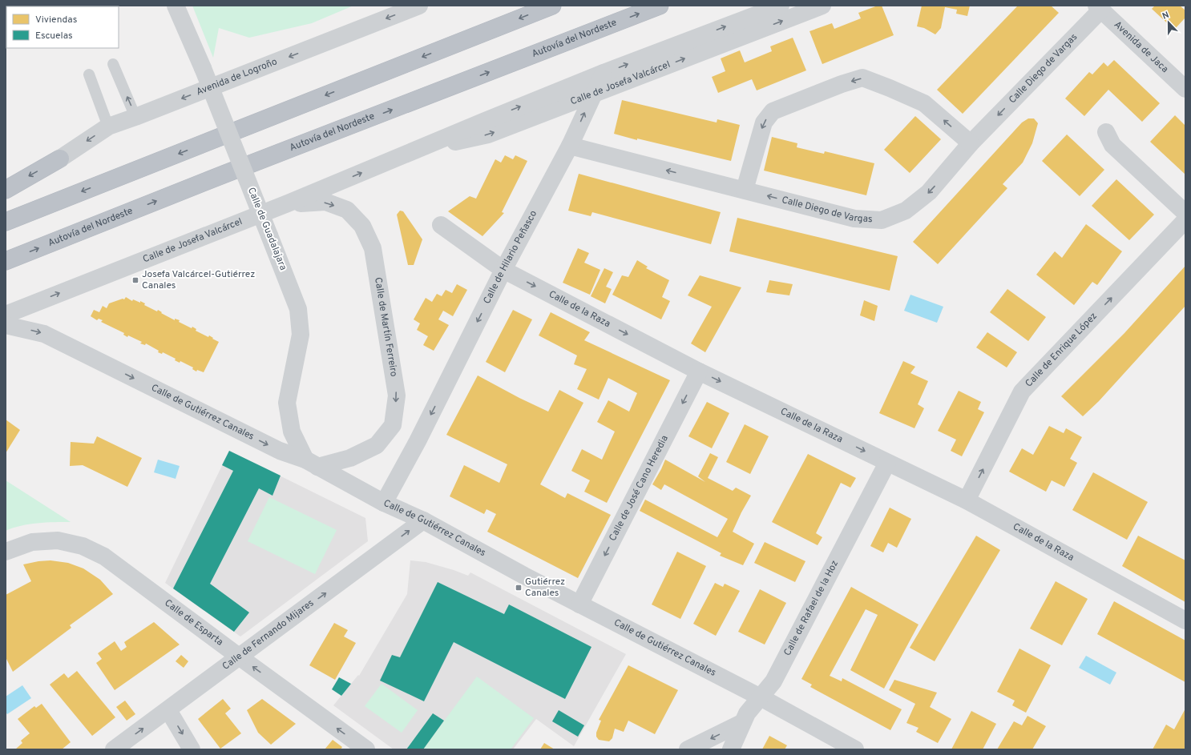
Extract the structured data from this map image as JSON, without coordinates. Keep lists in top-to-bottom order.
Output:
{
  "streets": {
    "highway": ["Autovía del Nordeste"],
    "street": [
      "Avenida de Jaca",
      "Calle Diego de Vargas",
      "Avenida de Logroño",
      "Calle de Josefa Valcárcel",
      "Calle de Guadalajara",
      "Calle de Hilario Peñasco",
      "Calle de la Raza",
      "Calle de Martín Ferreiro",
      "Calle de Enrique López",
      "Calle de Gutiérrez Canales",
      "Calle de José Cano Heredia",
      "Calle de Rafael de la Hoz",
      "Calle de Esparta",
      "Calle de Fernando Mijares"
    ]
  },
  "crossings": [
    ["Avenida de Jaca", "Calle Diego de Vargas"],
    ["Calle Diego de Vargas", "Calle de Hilario Peñasco"],
    ["Calle de Josefa Valcárcel", "Calle de Hilario Peñasco"],
    ["Calle de Josefa Valcárcel", "Calle de Martín Ferreiro"],
    ["Calle de Guadalajara", "Calle de Martín Ferreiro"],
    ["Calle de Guadalajara", "Calle de Gutiérrez Canales"],
    ["Calle de Hilario Peñasco", "Calle de la Raza"],
    ["Calle de Hilario Peñasco", "Calle de Gutiérrez Canales"],
    ["Calle de la Raza", "Calle de Enrique López"],
    ["Calle de la Raza", "Calle de José Cano Heredia"],
    ["Calle de la Raza", "Calle de Rafael de la Hoz"],
    ["Calle de Martín Ferreiro", "Calle de Gutiérrez Canales"],
    ["Calle de Gutiérrez Canales", "Calle de José Cano Heredia"],
    ["Calle de Gutiérrez Canales", "Calle de Rafael de la Hoz"],
    ["Calle de Gutiérrez Canales", "Calle de Fernando Mijares"],
    ["Calle de Esparta", "Calle de Fernando Mijares"]
  ],
  "one_way": [
    "Calle Diego de Vargas",
    "Avenida de Logroño",
    "Calle de Josefa Valcárcel",
    "Calle de la Raza",
    "Calle de Enrique López",
    "Calle de Gutiérrez Canales",
    "Calle de José Cano Heredia",
    "Calle de Esparta",
    "Calle de Fernando Mijares"
  ],
  "places": {
    "transit": ["Josefa Valcárcel-Gutiérrez Canales", "Gutiérrez Canales"]
  },
  "legend": ["Viviendas", "Escuelas"],
  "north": "top"
}
